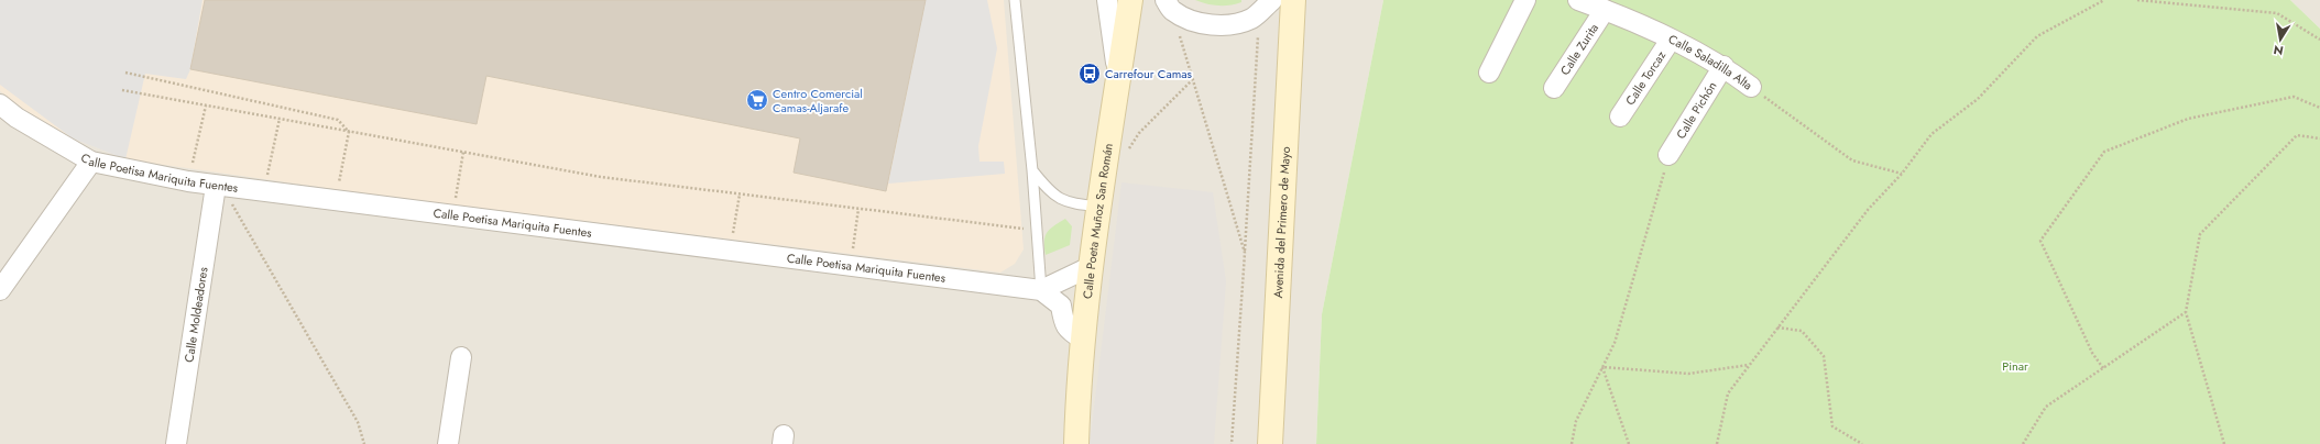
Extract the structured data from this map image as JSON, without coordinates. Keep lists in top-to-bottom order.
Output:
{
  "streets": {
    "main road": ["Calle Poeta Muñoz San Román", "Avenida del Primero de Mayo"],
    "street": [
      "Calle Zurita",
      "Calle Saladilla Alta",
      "Calle Torcaz",
      "Calle Pichón",
      "Calle Poetisa Mariquita Fuentes",
      "Calle Moldeadores"
    ]
  },
  "crossings": [
    ["Calle Zurita", "Calle Saladilla Alta"],
    ["Calle Saladilla Alta", "Calle Torcaz"],
    ["Calle Saladilla Alta", "Calle Pichón"],
    ["Calle Poetisa Mariquita Fuentes", "Calle Moldeadores"]
  ],
  "parks": ["Pinar"],
  "places": {
    "bus stop": ["Carrefour Camas"],
    "supermarket": ["Centro Comercial Camas-Aljarafe"]
  },
  "north": "bottom"
}
